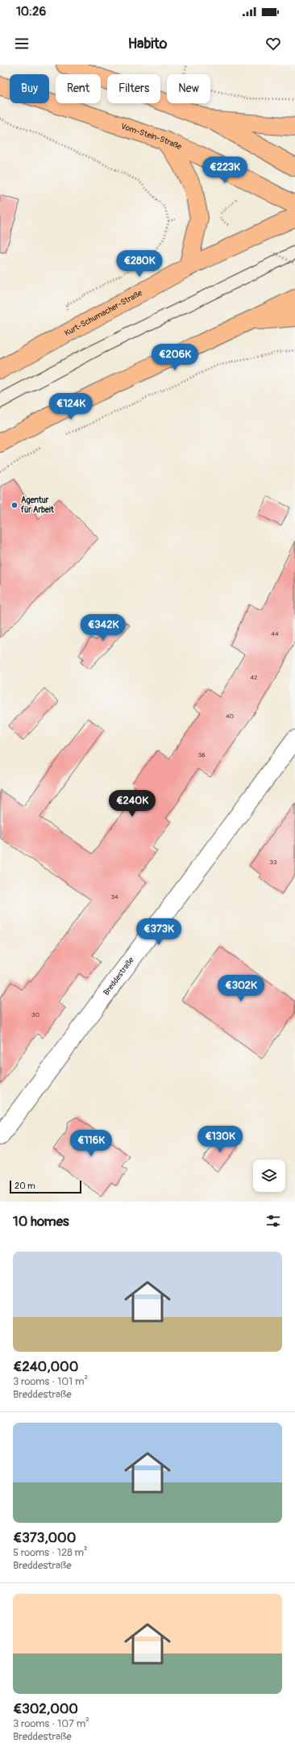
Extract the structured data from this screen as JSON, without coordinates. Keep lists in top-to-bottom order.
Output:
{
  "streets": {
    "main road": ["Vom-Stein-Straße", "Kurt-Schumacher-Straße"],
    "street": ["Breddestraße"]
  },
  "places": ["Agentur für Arbeit"],
  "house_numbers": [
    "44",
    "42",
    "40",
    "38",
    "33",
    "34",
    "30"
  ],
  "scale_bar": "20 m",
  "page": {
    "status": "10:26",
    "header": "Habito",
    "chip": [
      "Buy",
      "Rent",
      "Filters",
      "New"
    ],
    "price": [
      "€223K",
      "€280K",
      "€206K",
      "€124K",
      "€342K",
      "€240K",
      "€373K",
      "€302K",
      "€130K",
      "€116K"
    ],
    "scale": "20 m",
    "heading": "10 homes",
    "list": [
      {
        "name": "€240,000",
        "note": "3 rooms · 101 m² · Breddestraße"
      },
      {
        "name": "€373,000",
        "note": "5 rooms · 128 m² · Breddestraße"
      },
      {
        "name": "€302,000",
        "note": "3 rooms · 107 m² · Breddestraße"
      }
    ]
  }
}
